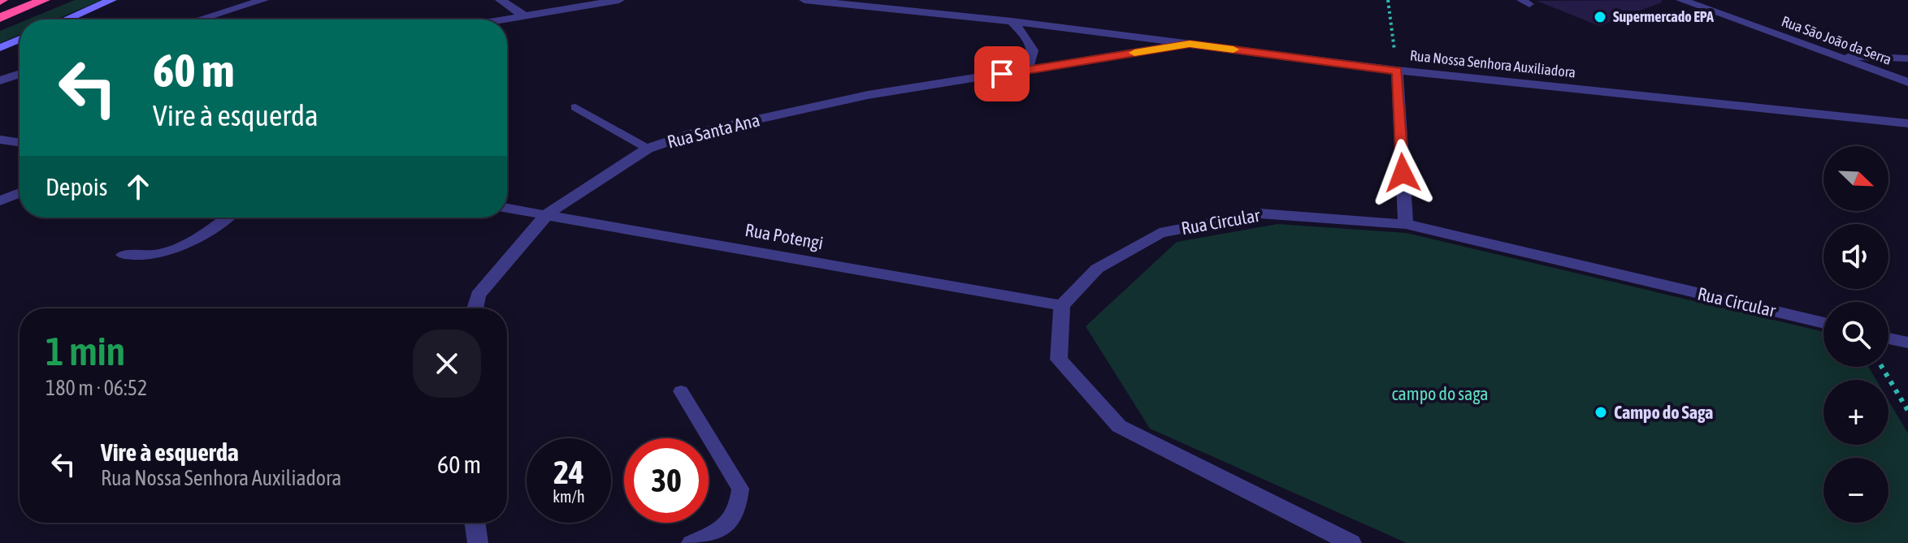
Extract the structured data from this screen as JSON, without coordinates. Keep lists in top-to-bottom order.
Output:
{
  "streets": {
    "street": [
      "Rua São João da Serra",
      "Rua Nossa Senhora Auxiliadora",
      "Rua Santa Ana",
      "Rua Circular",
      "Rua Potengi"
    ]
  },
  "crossings": [
    ["Rua Nossa Senhora Auxiliadora", "Rua Santa Ana"],
    ["Rua Santa Ana", "Rua Potengi"],
    ["Rua Circular", "Rua Potengi"]
  ],
  "parks": ["campo do saga"],
  "places": ["Supermercado EPA", "Campo do Saga"],
  "north": "bottom right",
  "page": {
    "turn": ["60 m", "Vire à esquerda"],
    "map_buttons": ["+", "−"],
    "then": "Depois",
    "heading": ["1 min", "180 m · 06:52"],
    "list": [
      {
        "name": "Vire à esquerda",
        "note": "Rua Nossa Senhora Auxiliadora",
        "value": "60 m"
      }
    ],
    "speed": "24 km/h",
    "limit": "30"
  }
}
